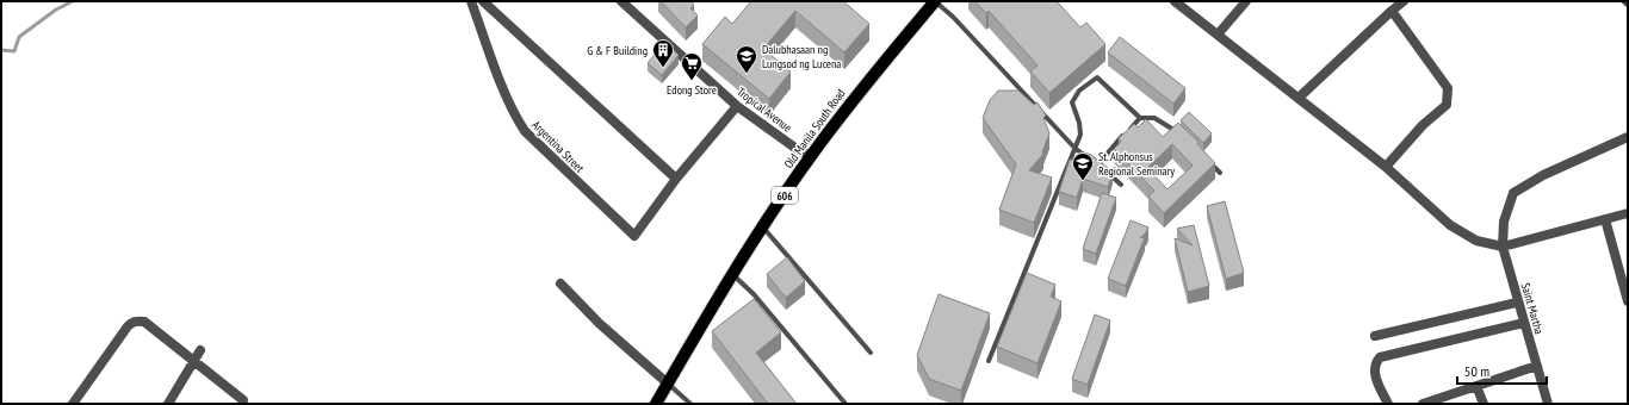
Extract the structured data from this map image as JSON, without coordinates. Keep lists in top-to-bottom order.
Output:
{
  "streets": {
    "main road": ["Old Manila South Road", "606"],
    "street": ["Tropical Avenue", "Argentina Street", "Saint Martha"]
  },
  "crossings": [
    ["Tropical Avenue", "Old Manila South Road"]
  ],
  "places": {
    "building": ["G & F Building"],
    "school or university": ["Dalubhasaan ng Lungsod ng Lucena", "St. Alphonsus Regional Seminary"],
    "supermarket": ["Edong Store"]
  },
  "scale_bar": "50 m"
}
